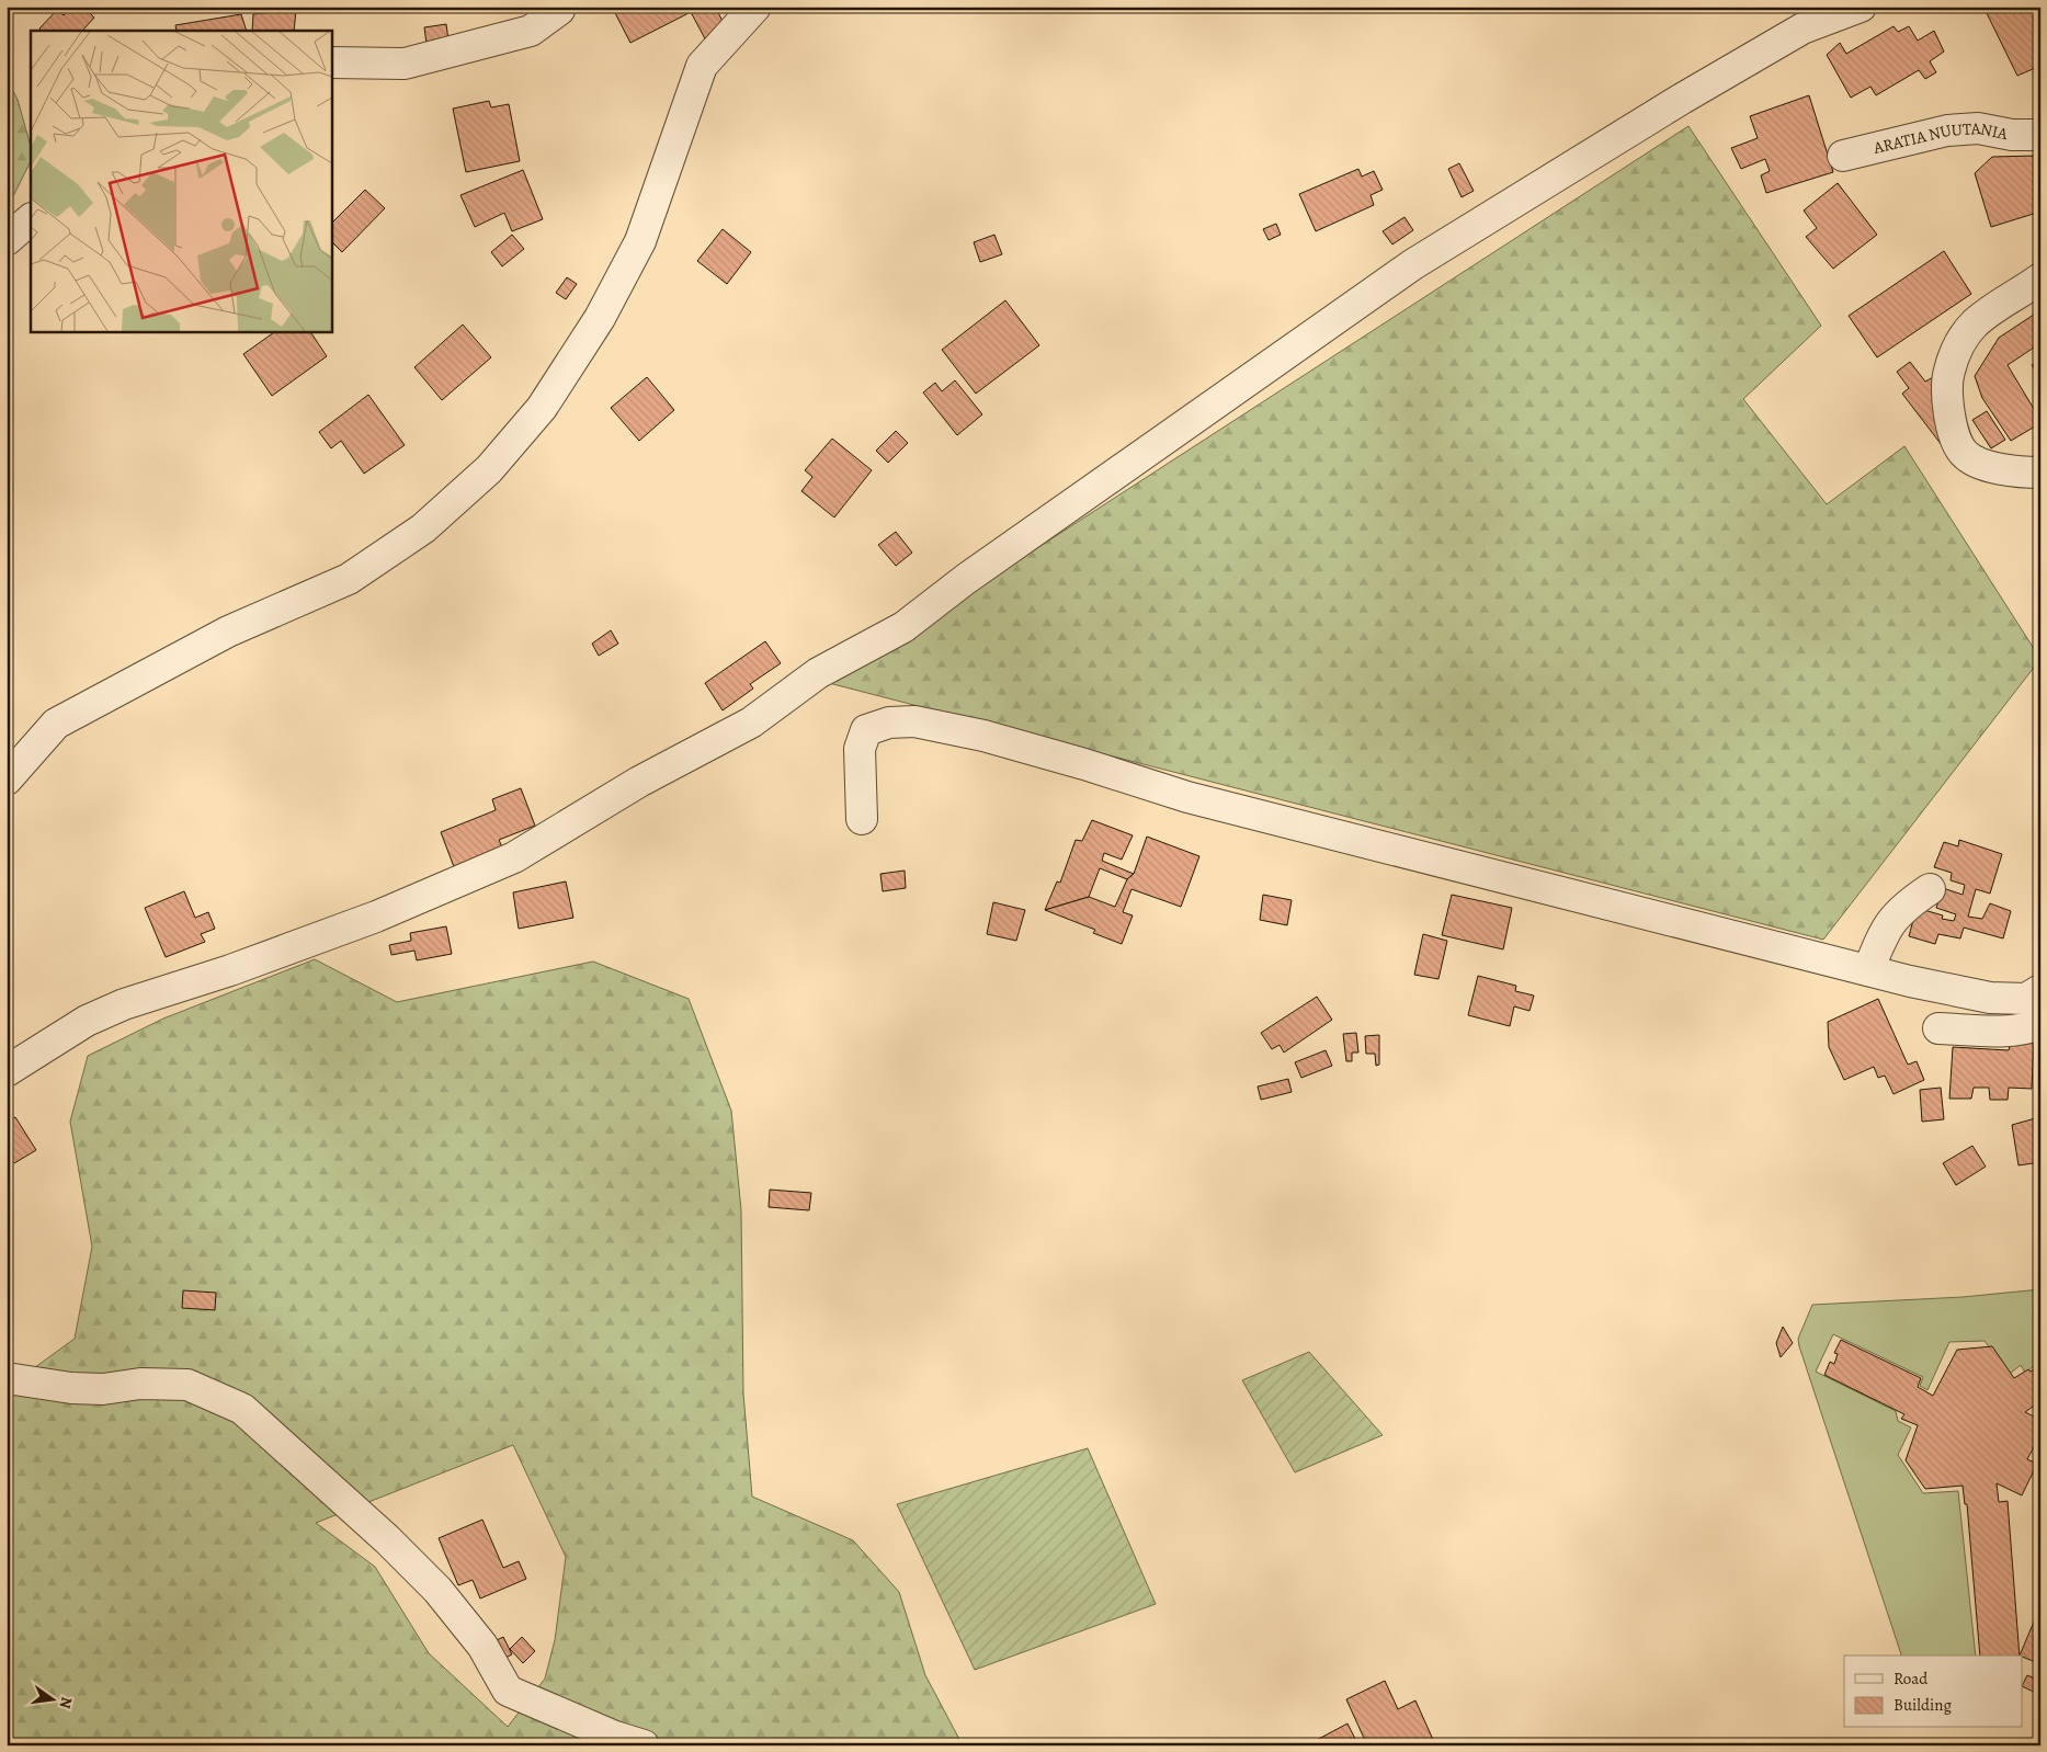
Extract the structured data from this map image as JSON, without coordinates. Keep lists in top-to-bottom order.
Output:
{
  "streets": {
    "street": ["ARATIA NUUTANIA"]
  },
  "legend": ["Road", "Building"],
  "north": "right"
}
